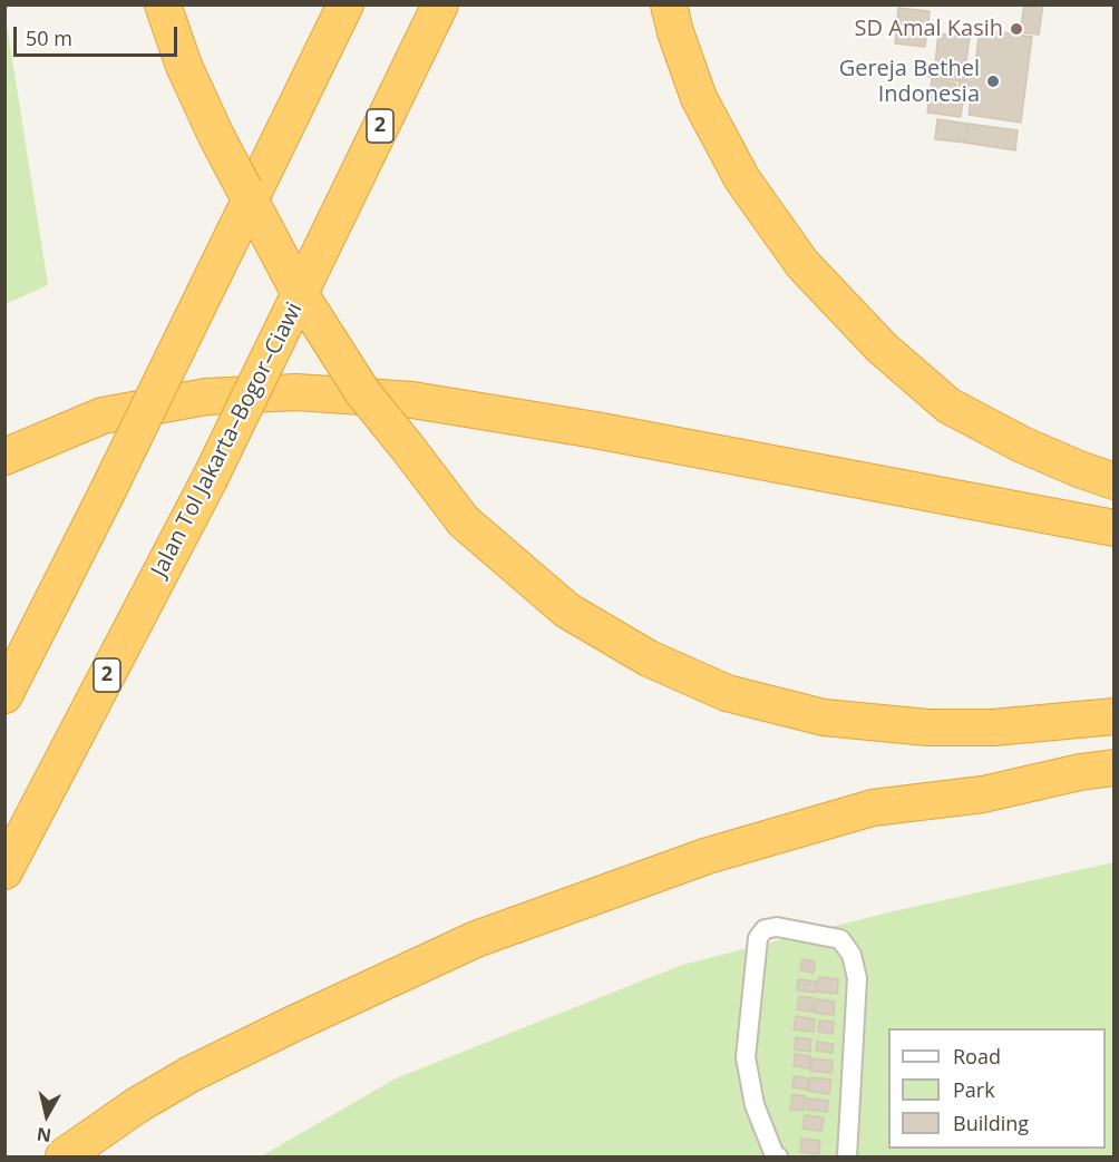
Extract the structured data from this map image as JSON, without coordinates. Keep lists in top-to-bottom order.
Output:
{
  "streets": {
    "highway": ["2", "Jalan Tol Jakarta–Bogor–Ciawi"]
  },
  "places": ["SD Amal Kasih", "Gereja Bethel Indonesia"],
  "legend": ["Road", "Park", "Building"],
  "scale_bar": "50 m",
  "north": "bottom"
}
